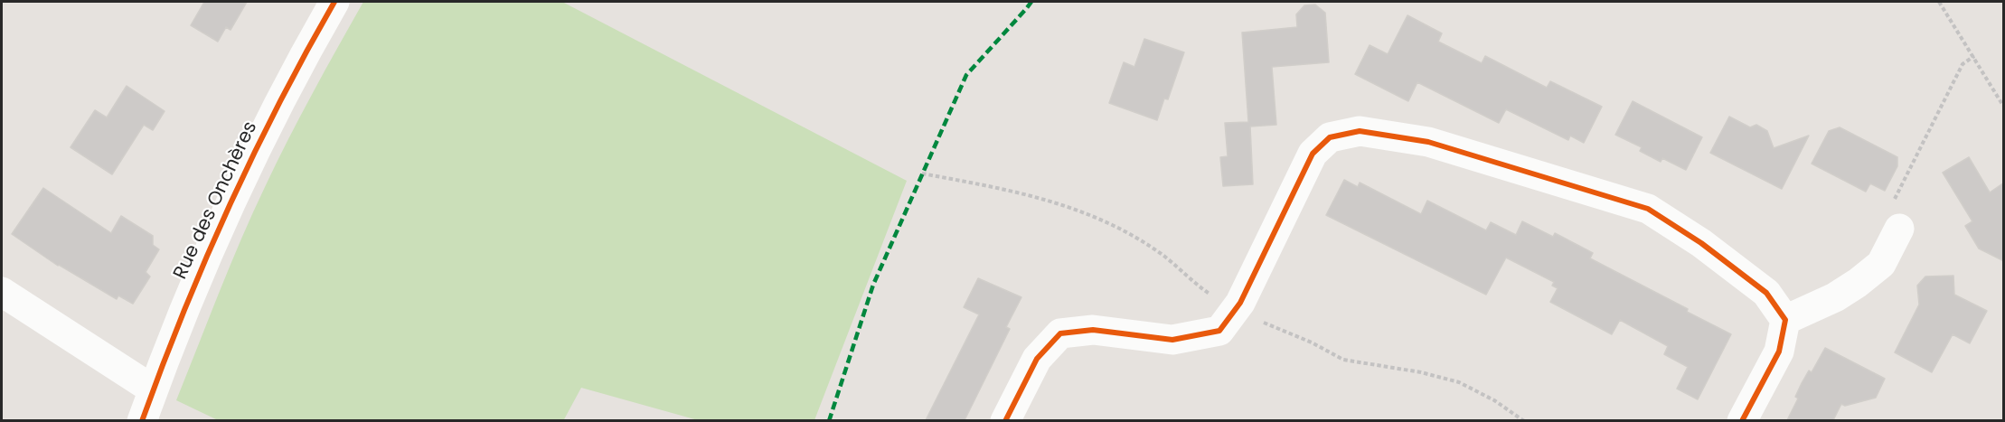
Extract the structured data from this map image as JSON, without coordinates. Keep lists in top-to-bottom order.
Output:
{
  "streets": {
    "street": ["Rue des Onchères"]
  }
}
